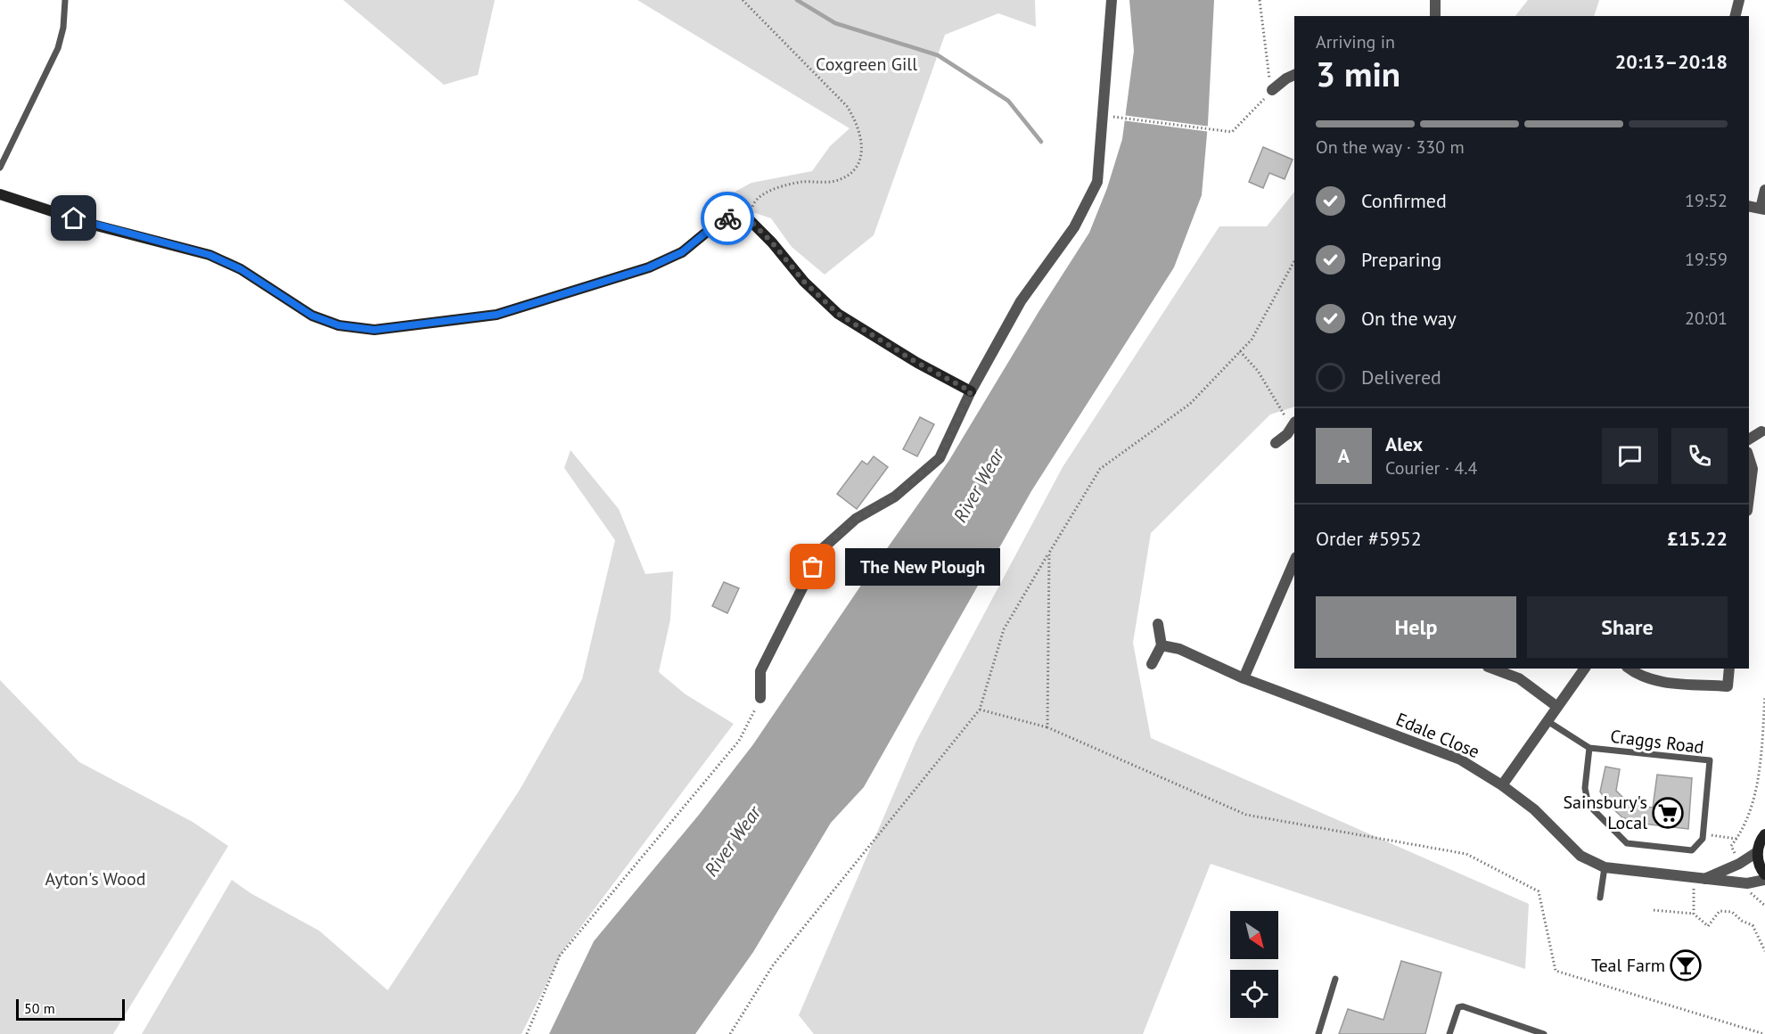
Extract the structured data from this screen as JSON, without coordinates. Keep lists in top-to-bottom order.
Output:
{
  "streets": {
    "street": ["Edale Close"],
    "lane": ["Craggs Road"]
  },
  "water": ["River Wear"],
  "parks": ["Coxgreen Gill", "Ayton's Wood"],
  "places": {
    "other": ["The New Plough"],
    "supermarket": ["Sainsbury's Local"],
    "bar": ["Teal Farm"]
  },
  "scale_bar": "50 m",
  "north": "bottom right",
  "page": {
    "heading": ["3 min", "Arriving in", "20:13–20:18"],
    "panel": [
      "Alex",
      "Courier · 4.4",
      "Order #5952",
      "£15.22"
    ],
    "bar": "On the way · 330 m",
    "list": [
      ["Confirmed", "19:52"],
      ["Preparing", "19:59"],
      ["On the way", "20:01"],
      "Delivered"
    ],
    "round": "A",
    "bubble": "The New Plough",
    "buttons": ["Help", "Share"],
    "scale": "50 m"
  }
}
